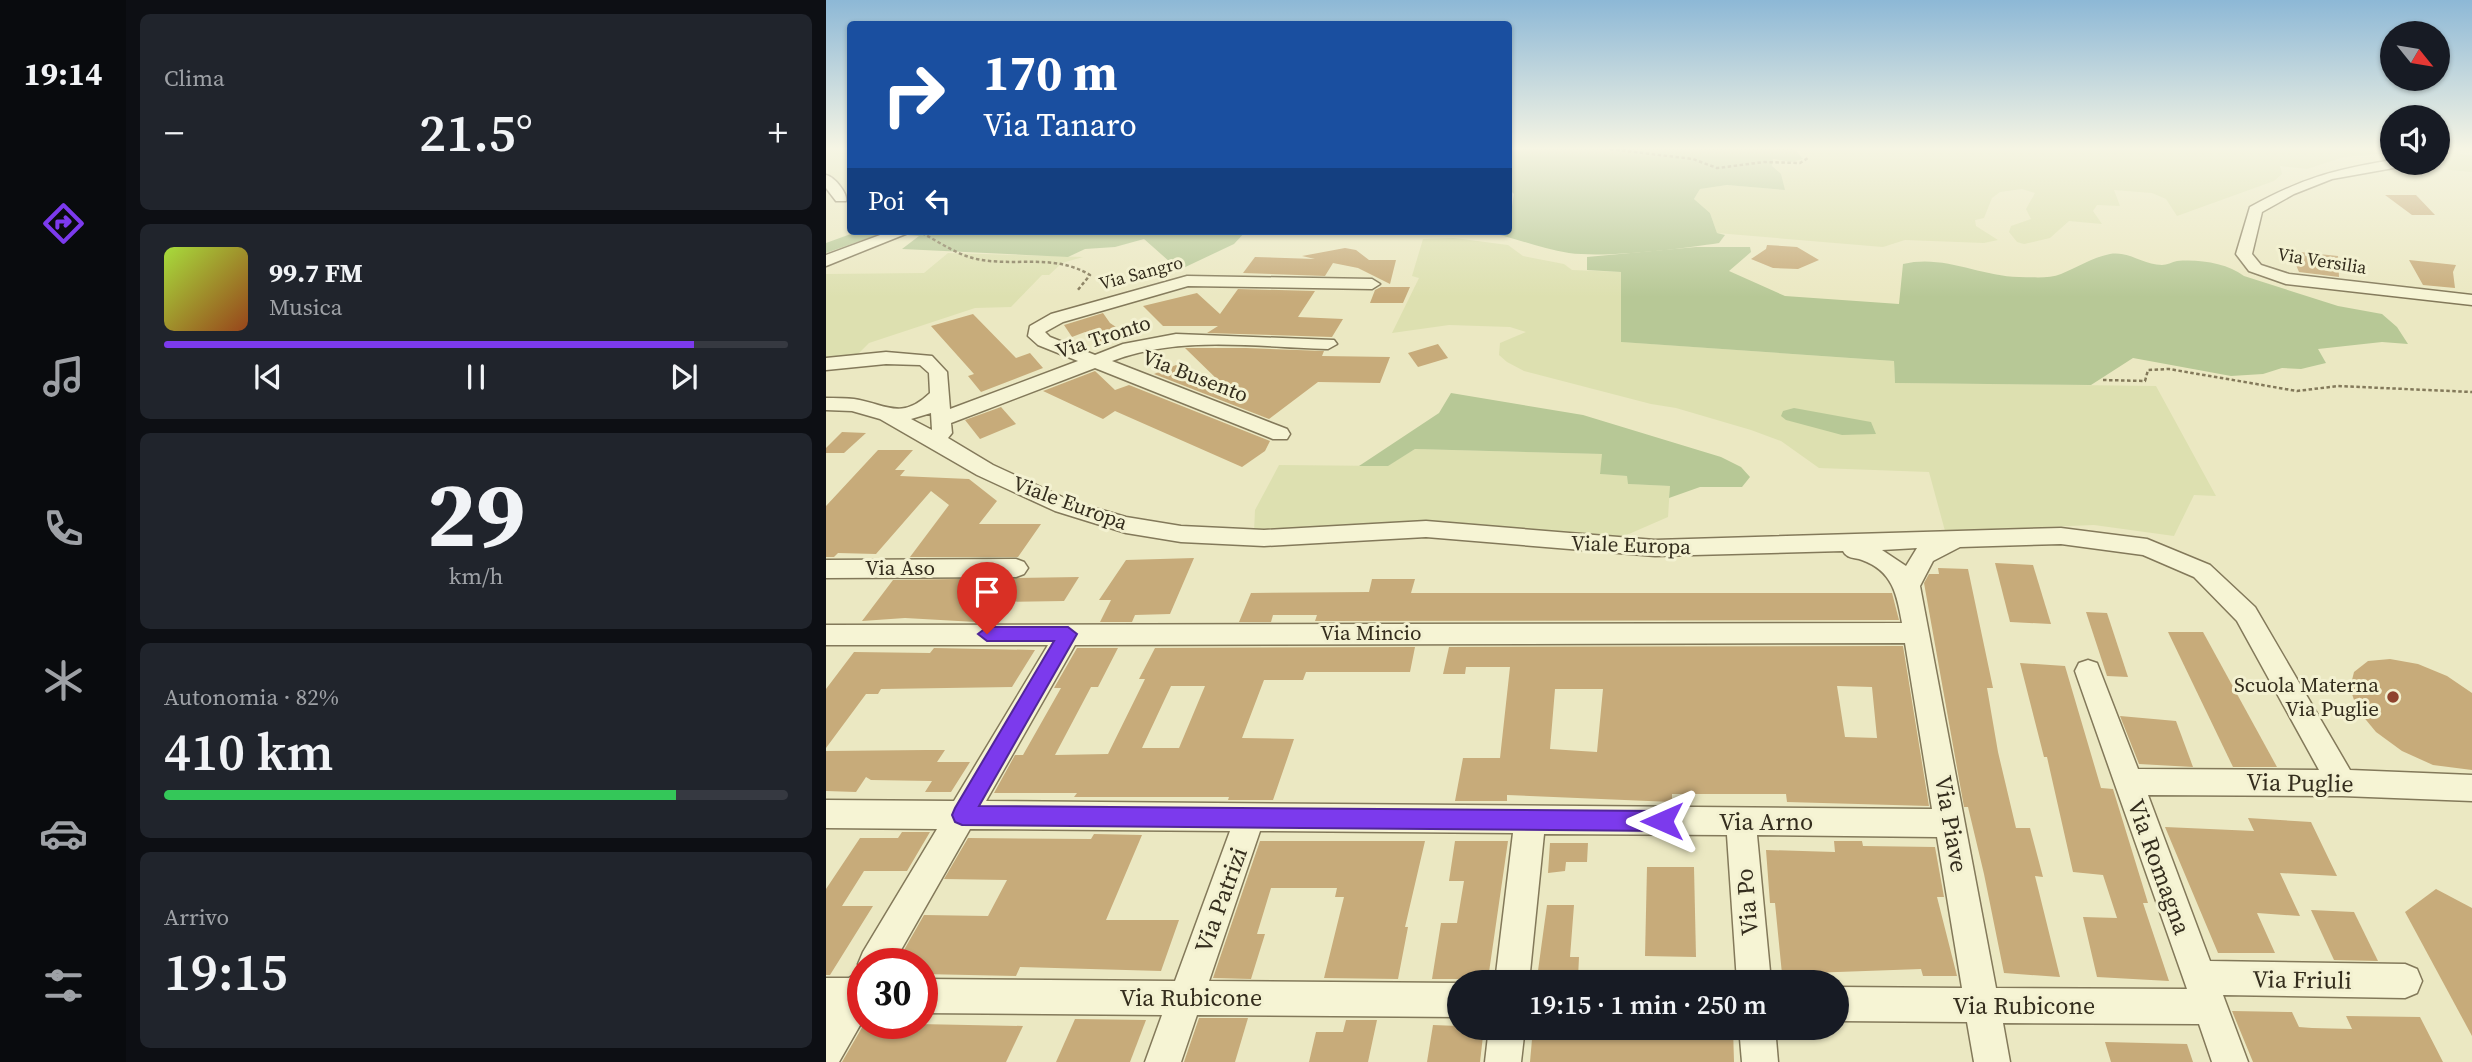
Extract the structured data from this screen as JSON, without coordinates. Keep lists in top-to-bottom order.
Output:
{
  "streets": {
    "street": [
      "Via Versilia",
      "Via Sangro",
      "Via Tronto",
      "Via Busento",
      "Viale Europa",
      "Via Aso",
      "Via Mincio",
      "Via Puglie",
      "Via Arno",
      "Via Piave",
      "Via Romagna",
      "Via Patrizi",
      "Via Po",
      "Via Friuli",
      "Via Rubicone"
    ]
  },
  "crossings": [
    ["Via Sangro", "Via Tronto"],
    ["Via Sangro", "Via Busento"],
    ["Via Tronto", "Via Busento"],
    ["Viale Europa", "Via Puglie"],
    ["Via Mincio", "Via Piave"],
    ["Via Puglie", "Via Romagna"],
    ["Via Arno", "Via Piave"],
    ["Via Arno", "Via Patrizi"],
    ["Via Arno", "Via Po"],
    ["Via Piave", "Via Rubicone"],
    ["Via Romagna", "Via Friuli"],
    ["Via Romagna", "Via Rubicone"],
    ["Via Patrizi", "Via Rubicone"],
    ["Via Friuli", "Via Rubicone"]
  ],
  "places": ["Scuola Materna Via Puglie"],
  "north": "bottom right",
  "page": {
    "tabs": "19:14",
    "tile": [
      "Clima",
      ["29", "km/h"],
      ["Autonomia · 82%", "410 km"],
      ["Arrivo", "19:15"]
    ],
    "turn": ["170 m", "Via Tanaro"],
    "heat": ["−", "21.5°", "+"],
    "then": "Poi",
    "song": ["99.7 FM", "Musica"],
    "limit": "30",
    "trip": "19:15 · 1 min · 250 m"
  }
}
